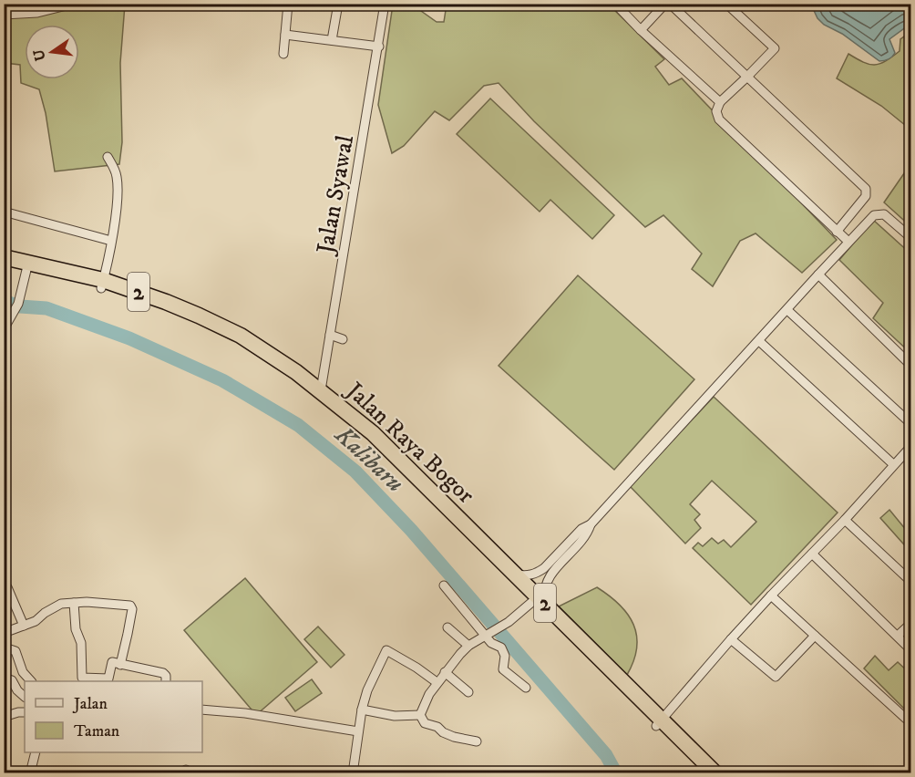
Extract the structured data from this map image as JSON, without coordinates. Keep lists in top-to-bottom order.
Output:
{
  "streets": {
    "highway": ["2", "Jalan Raya Bogor"],
    "street": ["Jalan Syawal"]
  },
  "crossings": [
    ["Jalan Syawal", "Jalan Raya Bogor"]
  ],
  "water": ["Kalibaru"],
  "legend": ["Jalan", "Taman"],
  "north": "left"
}
